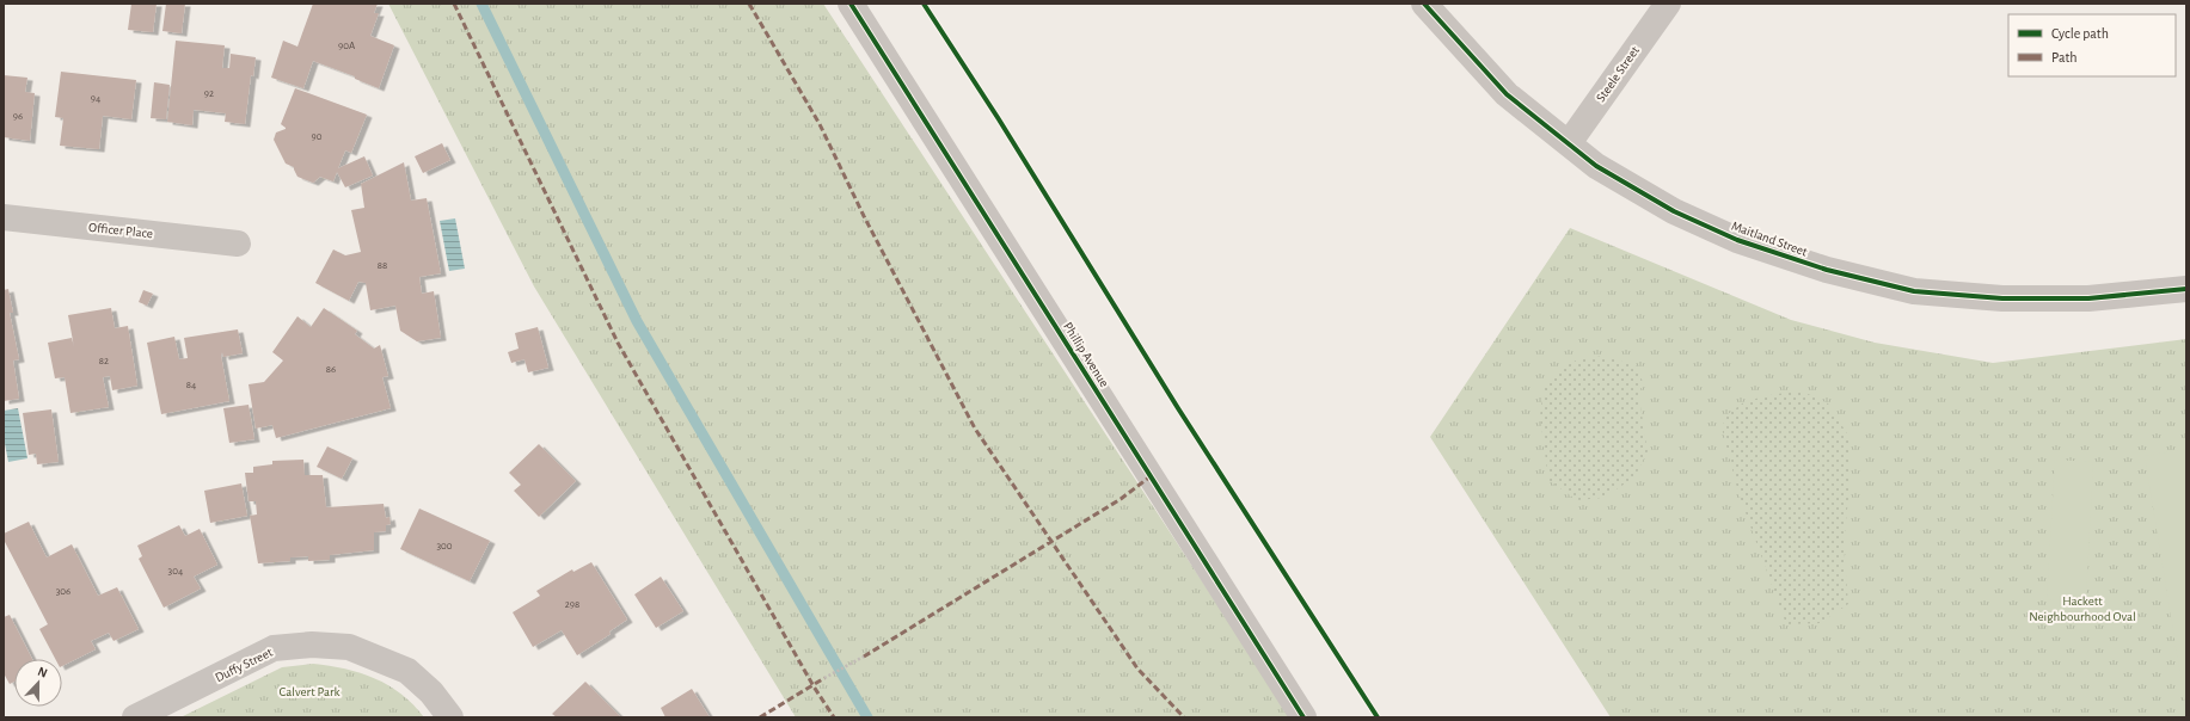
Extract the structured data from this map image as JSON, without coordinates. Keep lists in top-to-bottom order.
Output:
{
  "streets": {
    "street": [
      "Steele Street",
      "Officer Place",
      "Maitland Street",
      "Phillip Avenue",
      "Duffy Street"
    ]
  },
  "crossings": [
    ["Steele Street", "Maitland Street"]
  ],
  "parks": ["Hackett Neighbourhood Oval", "Calvert Park"],
  "house_numbers": [
    "90A",
    "92",
    "94",
    "96",
    "90",
    "88",
    "82",
    "86",
    "84",
    "300",
    "304",
    "306",
    "298"
  ],
  "legend": ["Cycle path", "Path"],
  "north": "top"
}
